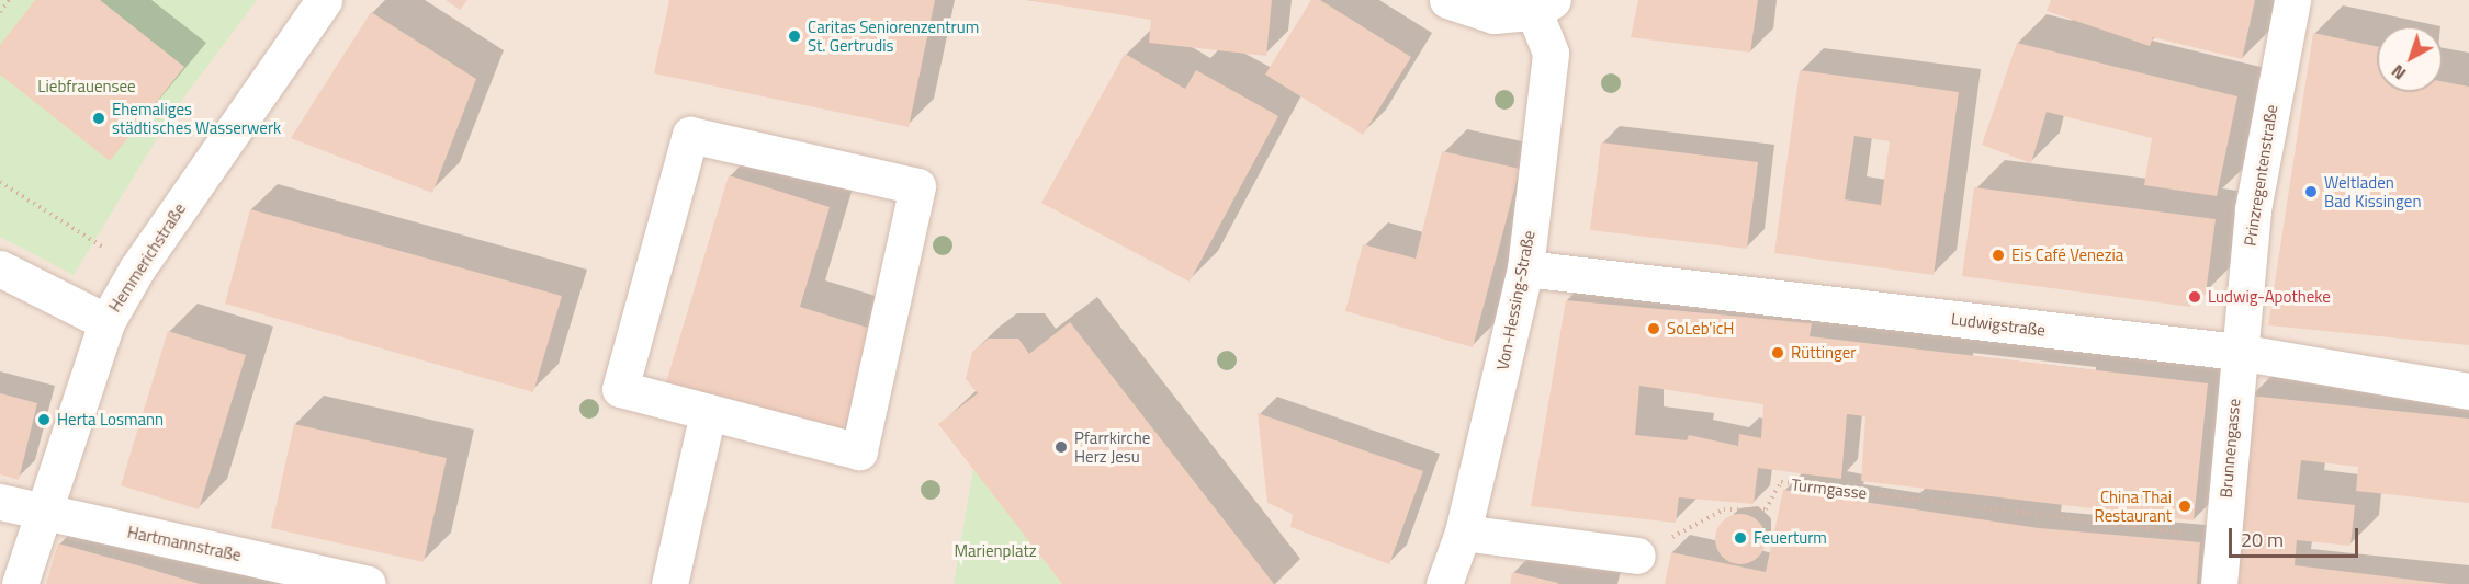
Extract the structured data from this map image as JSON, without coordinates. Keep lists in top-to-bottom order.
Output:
{
  "streets": {
    "street": [
      "Prinzregentenstraße",
      "Hemmerichstraße",
      "Von-Hessing-Straße",
      "Ludwigstraße",
      "Brunnengasse",
      "Hartmannstraße"
    ],
    "path": ["Turmgasse"]
  },
  "crossings": [
    ["Prinzregentenstraße", "Ludwigstraße"],
    ["Prinzregentenstraße", "Brunnengasse"],
    ["Hemmerichstraße", "Hartmannstraße"],
    ["Von-Hessing-Straße", "Ludwigstraße"],
    ["Ludwigstraße", "Brunnengasse"],
    ["Brunnengasse", "Turmgasse"]
  ],
  "parks": ["Liebfrauensee", "Marienplatz"],
  "places": [
    "Caritas Seniorenzentrum St. Gertrudis",
    "Ehemaliges städtisches Wasserwerk",
    "Weltladen Bad Kissingen",
    "Eis Café Venezia",
    "Ludwig-Apotheke",
    "SoLeb'icH",
    "Rüttinger",
    "Herta Losmann",
    "Pfarrkirche Herz Jesu",
    "China Thai Restaurant",
    "Feuerturm"
  ],
  "scale_bar": "20 m",
  "north": "bottom left"
}
